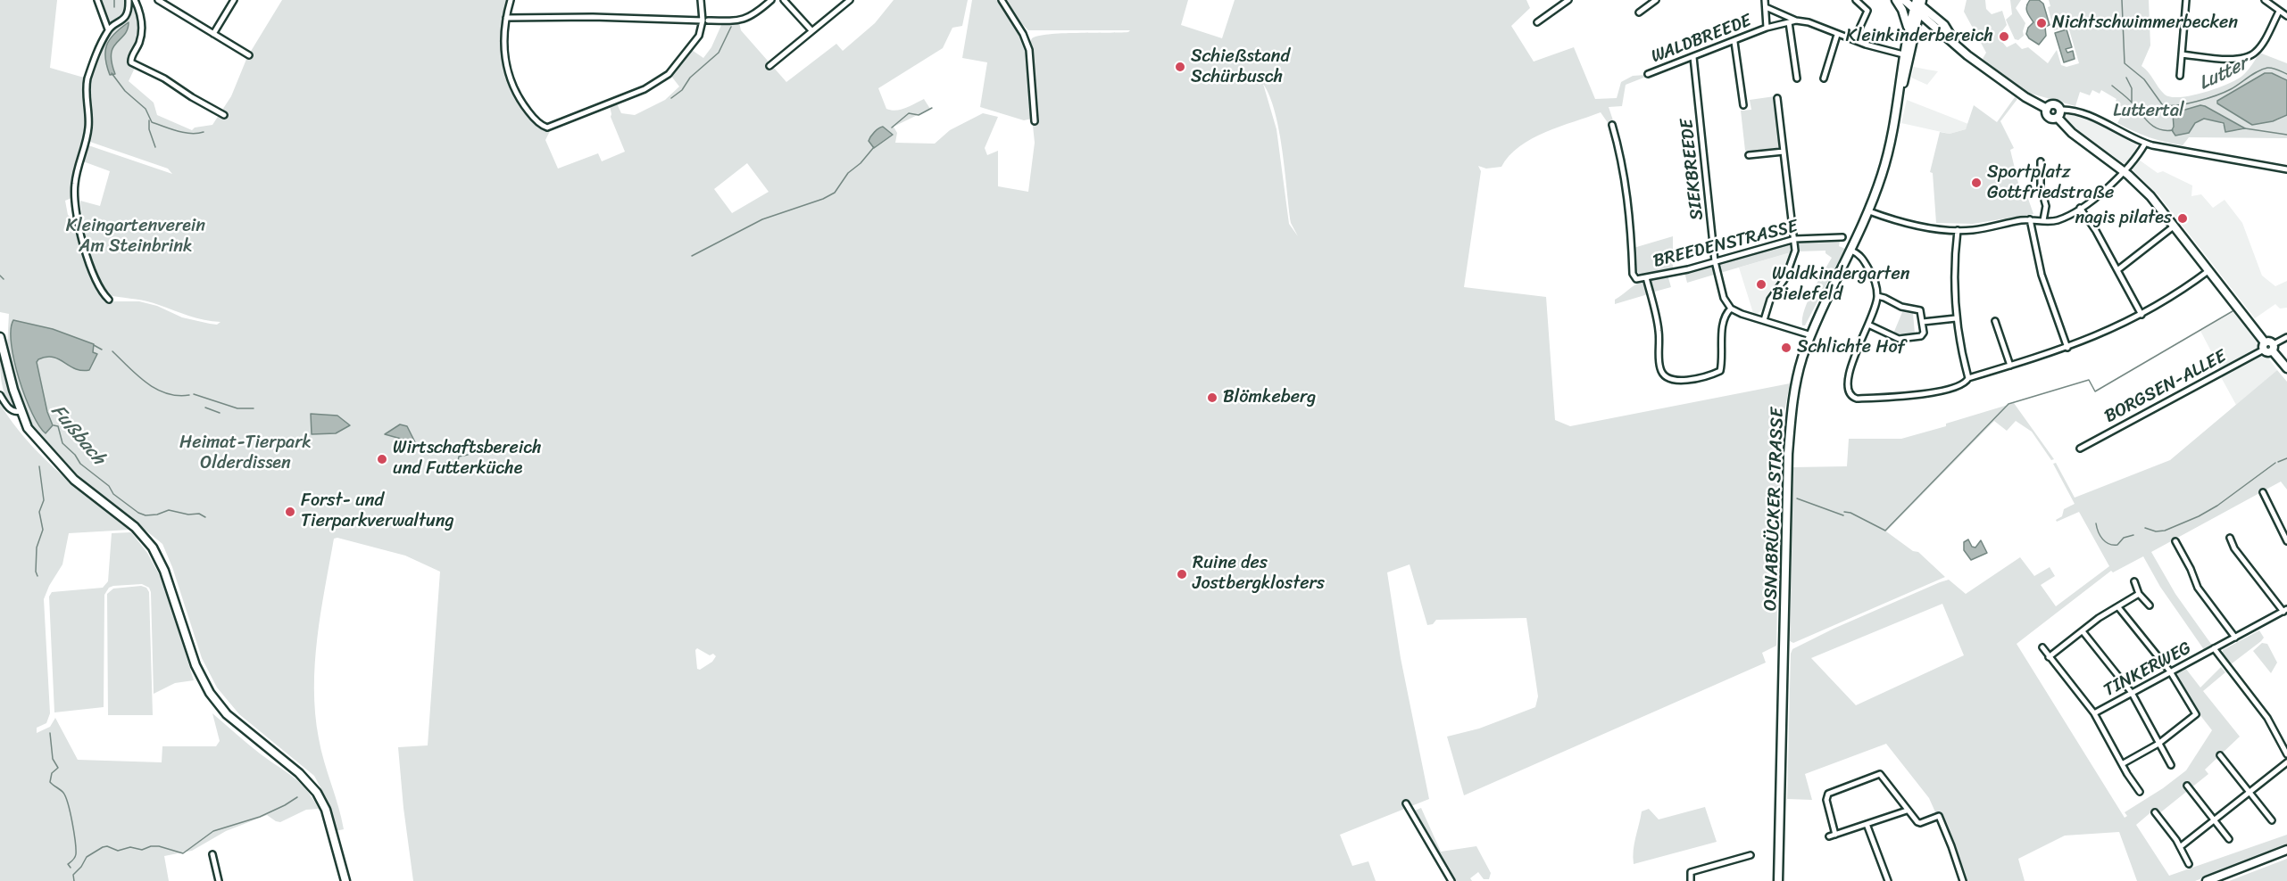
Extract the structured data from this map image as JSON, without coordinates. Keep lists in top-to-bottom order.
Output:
{
  "streets": {
    "main road": ["OSNABRÜCKER STRASSE"],
    "street": [
      "WALDBREEDE",
      "SIEKBREEDE",
      "BREEDENSTRASSE",
      "BORGSEN-ALLEE",
      "TINKERWEG"
    ]
  },
  "crossings": [
    ["WALDBREEDE", "SIEKBREEDE"],
    ["WALDBREEDE", "OSNABRÜCKER STRASSE"],
    ["SIEKBREEDE", "BREEDENSTRASSE"]
  ],
  "water": ["Lutter", "Fußbach"],
  "parks": ["Luttertal", "Kleingartenverein Am Steinbrink", "Heimat-Tierpark Olderdissen"],
  "places": [
    "Nichtschwimmerbecken",
    "Kleinkinderbereich",
    "Schießstand Schürbusch",
    "Sportplatz Gottfriedstraße",
    "nagis pilates",
    "Waldkindergarten Bielefeld",
    "Schlichte Hof",
    "Blömkeberg",
    "Wirtschaftsbereich und Futterküche",
    "Forst- und Tierparkverwaltung",
    "Ruine des Jostbergklosters"
  ]
}
